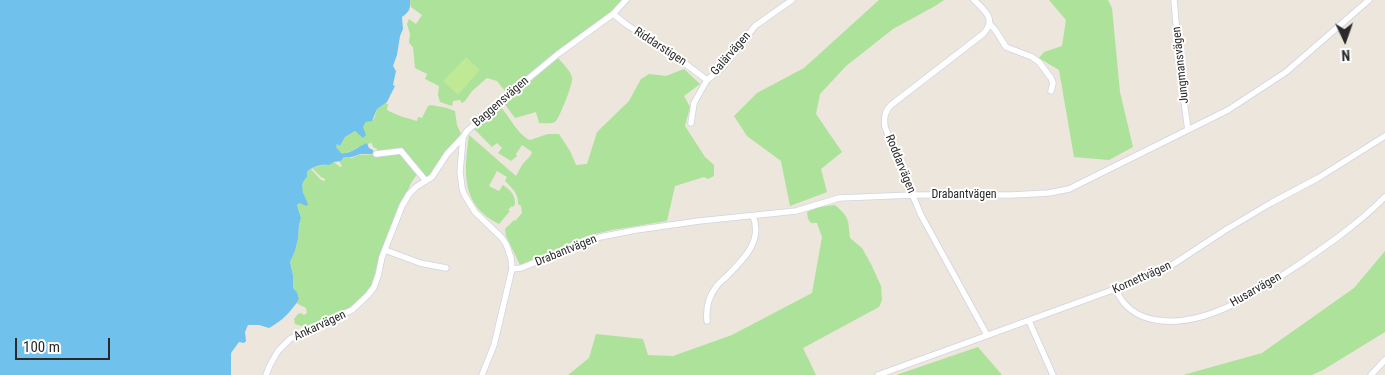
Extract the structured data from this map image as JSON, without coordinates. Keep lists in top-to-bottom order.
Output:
{
  "streets": {
    "street": [
      "Riddarstigen",
      "Galärvägen",
      "Jungmansvägen",
      "Baggensvägen",
      "Roddarvägen",
      "Drabantvägen",
      "Kornettvägen",
      "Husarvägen",
      "Ankarvägen"
    ]
  },
  "crossings": [
    ["Riddarstigen", "Galärvägen"],
    ["Riddarstigen", "Baggensvägen"],
    ["Jungmansvägen", "Drabantvägen"],
    ["Baggensvägen", "Drabantvägen"],
    ["Baggensvägen", "Ankarvägen"],
    ["Roddarvägen", "Drabantvägen"],
    ["Roddarvägen", "Kornettvägen"],
    ["Kornettvägen", "Husarvägen"]
  ],
  "scale_bar": "100 m",
  "north": "bottom"
}
